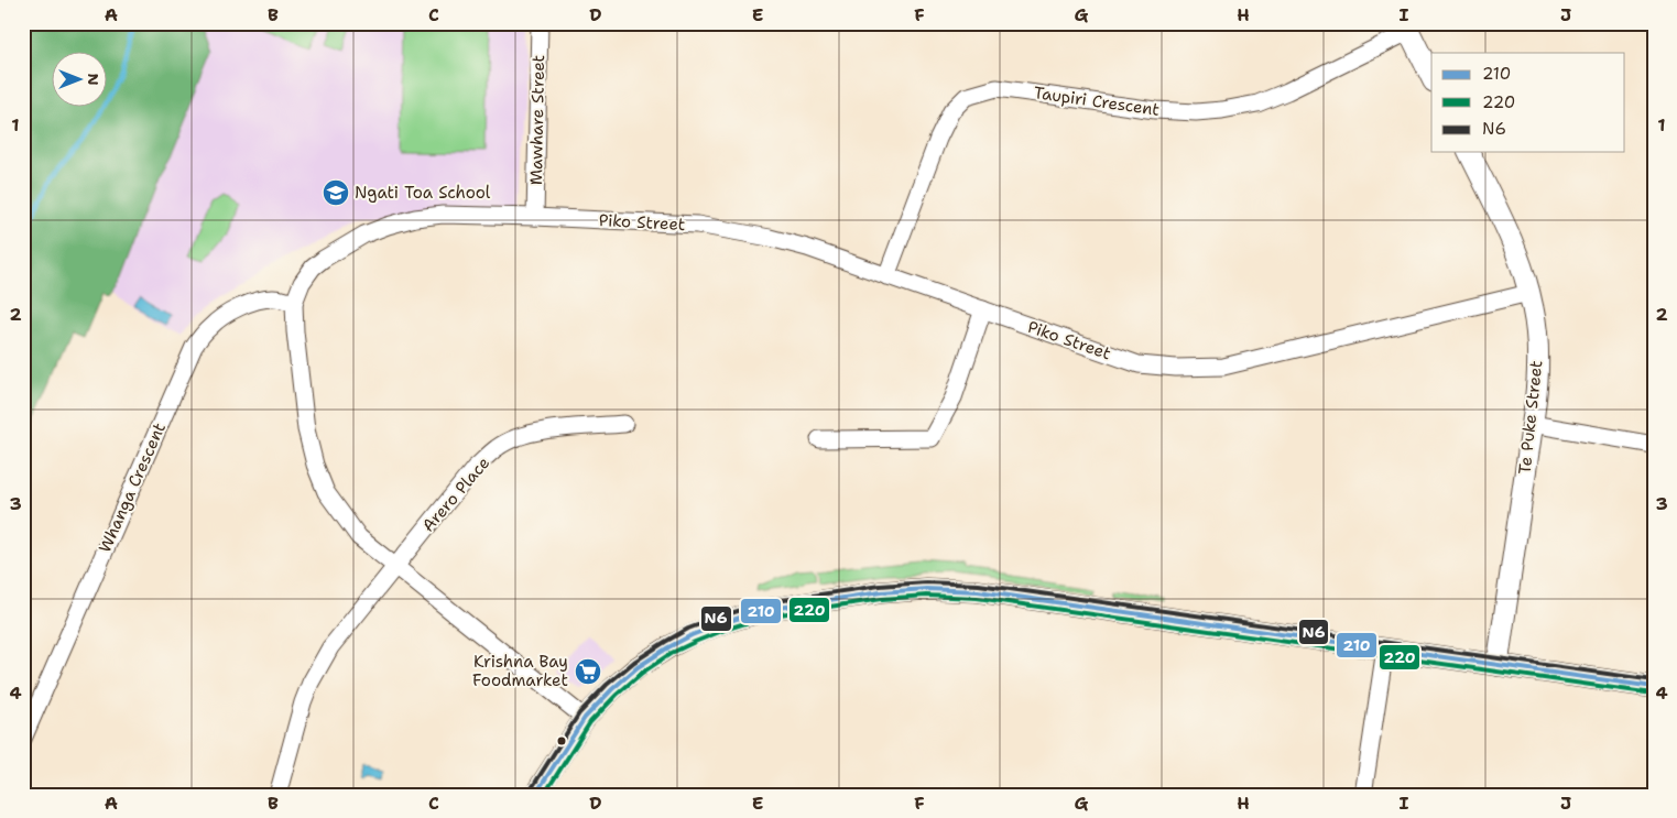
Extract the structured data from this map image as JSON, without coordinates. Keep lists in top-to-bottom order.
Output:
{
  "streets": {
    "street": [
      "Taupiri Crescent",
      "Mawhare Street",
      "Piko Street",
      "Te Puke Street",
      "Whanga Crescent",
      "Arero Place"
    ]
  },
  "crossings": [
    ["Taupiri Crescent", "Piko Street"],
    ["Mawhare Street", "Piko Street"],
    ["Piko Street", "Te Puke Street"],
    ["Piko Street", "Whanga Crescent"],
    ["Piko Street", "Arero Place"]
  ],
  "places": {
    "school or university": ["Ngati Toa School"],
    "supermarket": ["Krishna Bay Foodmarket"]
  },
  "lines": ["transit line N6", "transit line 210", "transit line 220"],
  "legend": ["210", "220", "N6"],
  "north": "right",
  "grid": {
    "columns": [
      "A",
      "B",
      "C",
      "D",
      "E",
      "F",
      "G",
      "H",
      "I",
      "J"
    ],
    "rows": [
      "1",
      "2",
      "3",
      "4"
    ]
  }
}
